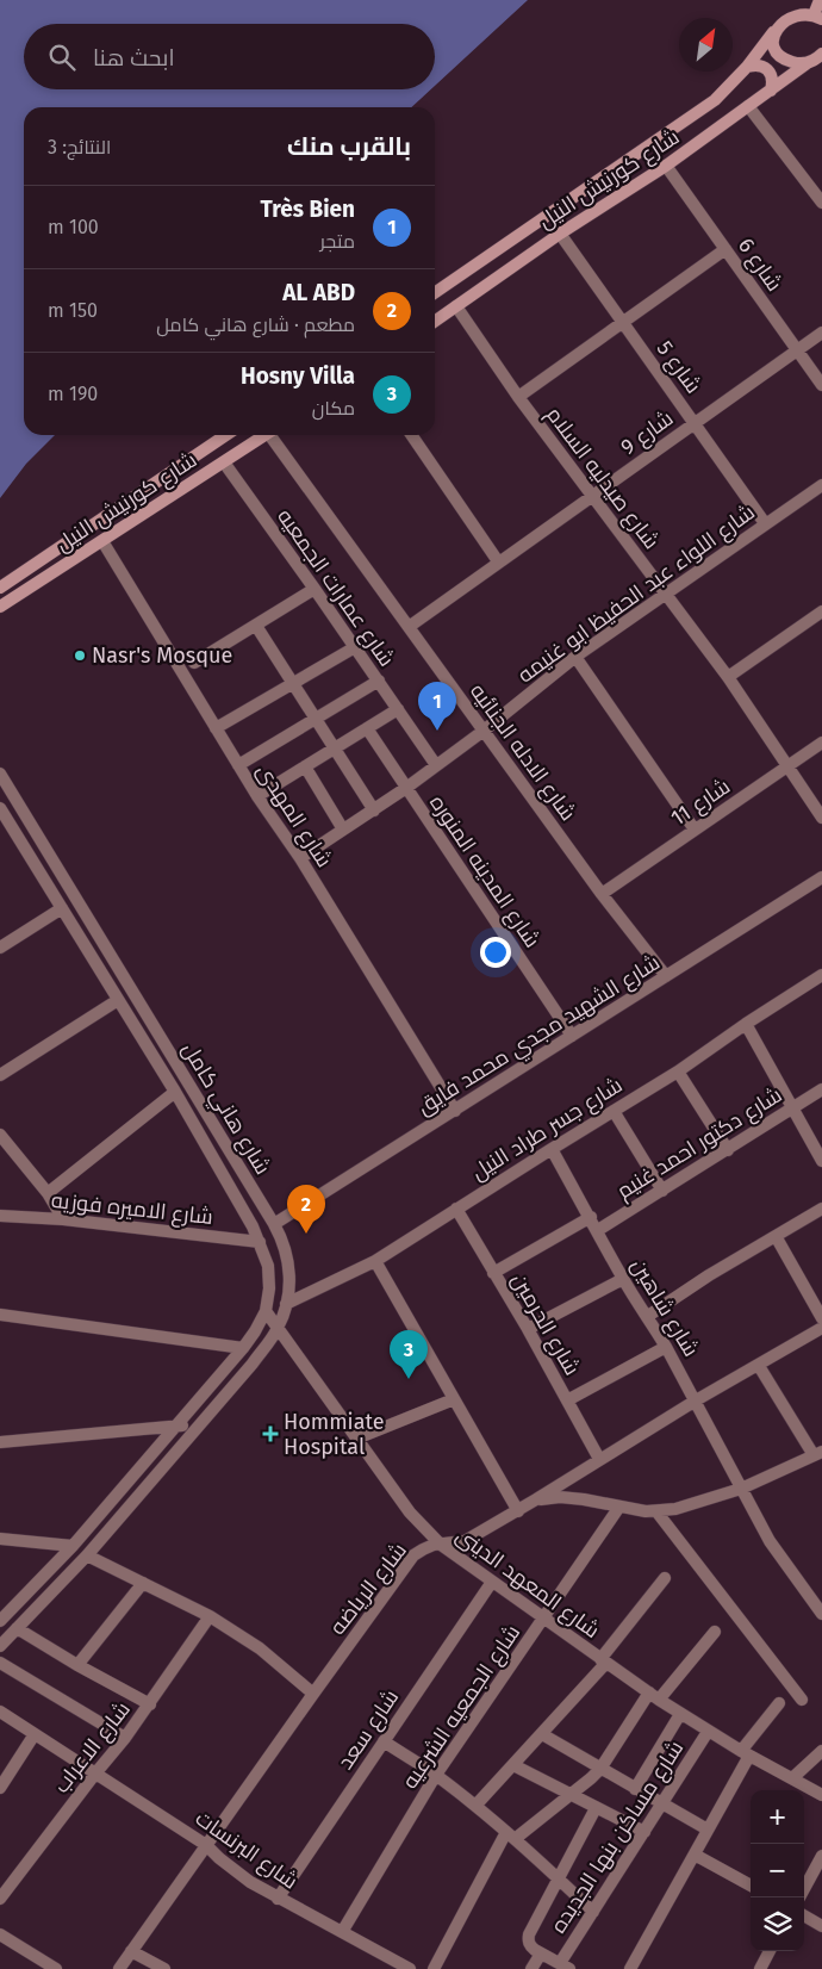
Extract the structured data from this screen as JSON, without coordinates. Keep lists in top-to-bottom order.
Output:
{
  "streets": {
    "main road": ["شارع كورنيش النيل"],
    "street": [
      "شارع 6",
      "شارع 5",
      "شارع 9",
      "شارع صيدليه السلام",
      "شارع عمارات الجمعيه",
      "شارع اللواء عبد الحفيظ ابو غنيمه",
      "شارع الادله الجنائيه",
      "شارع 11",
      "شارع المهدى",
      "شارع المدينه المنوره",
      "شارع الشهيد مجدي محمد فايق",
      "شارع هاني كامل",
      "شارع جسر طراد النيل",
      "شارع دكتور احمد غنيم",
      "شارع الاميره فوزيه",
      "شارع شاهين",
      "شارع الحرمين",
      "شارع المعهد الدينى",
      "شارع الرياضه",
      "شارع الجمعيه الشرعيه",
      "شارع سعد",
      "شارع الاعراب",
      "شارع مساكن بنها الجديده",
      "شارع البرنسات"
    ]
  },
  "crossings": [
    ["شارع كورنيش النيل", "شارع 6"],
    ["شارع كورنيش النيل", "شارع 5"],
    ["شارع كورنيش النيل", "شارع صيدليه السلام"],
    ["شارع كورنيش النيل", "شارع عمارات الجمعيه"],
    ["شارع كورنيش النيل", "شارع المهدى"],
    ["شارع 6", "شارع 9"],
    ["شارع 5", "شارع 9"],
    ["شارع 5", "شارع اللواء عبد الحفيظ ابو غنيمه"],
    ["شارع 9", "شارع صيدليه السلام"],
    ["شارع 9", "شارع الادله الجنائيه"],
    ["شارع صيدليه السلام", "شارع اللواء عبد الحفيظ ابو غنيمه"],
    ["شارع صيدليه السلام", "شارع 11"],
    ["شارع عمارات الجمعيه", "شارع اللواء عبد الحفيظ ابو غنيمه"],
    ["شارع اللواء عبد الحفيظ ابو غنيمه", "شارع الادله الجنائيه"],
    ["شارع اللواء عبد الحفيظ ابو غنيمه", "شارع المهدى"],
    ["شارع اللواء عبد الحفيظ ابو غنيمه", "شارع المدينه المنوره"],
    ["شارع الادله الجنائيه", "شارع 11"],
    ["شارع الادله الجنائيه", "شارع الشهيد مجدي محمد فايق"],
    ["شارع المهدى", "شارع الشهيد مجدي محمد فايق"],
    ["شارع المدينه المنوره", "شارع الشهيد مجدي محمد فايق"],
    ["شارع الشهيد مجدي محمد فايق", "شارع هاني كامل"],
    ["شارع هاني كامل", "شارع جسر طراد النيل"],
    ["شارع هاني كامل", "شارع الاميره فوزيه"],
    ["شارع هاني كامل", "شارع المعهد الدينى"],
    ["شارع جسر طراد النيل", "شارع شاهين"],
    ["شارع جسر طراد النيل", "شارع الحرمين"],
    ["شارع دكتور احمد غنيم", "شارع شاهين"],
    ["شارع شاهين", "شارع الرياضه"],
    ["شارع الحرمين", "شارع الرياضه"],
    ["شارع المعهد الدينى", "شارع الرياضه"],
    ["شارع المعهد الدينى", "شارع الجمعيه الشرعيه"],
    ["شارع المعهد الدينى", "شارع سعد"],
    ["شارع المعهد الدينى", "شارع مساكن بنها الجديده"],
    ["شارع الرياضه", "شارع البرنسات"],
    ["شارع الجمعيه الشرعيه", "شارع البرنسات"],
    ["شارع سعد", "شارع البرنسات"],
    ["شارع الاعراب", "شارع البرنسات"]
  ],
  "places": {
    "other": ["Nasr's Mosque"],
    "health": ["Hommiate Hospital"]
  },
  "north": "top right",
  "page": {
    "search": "ابحث هنا",
    "heading": ["بالقرب منك", "النتائج: 3"],
    "list": [
      {
        "mark": "1",
        "name": "Très Bien",
        "note": "متجر",
        "value": "100 m"
      },
      {
        "mark": "2",
        "name": "AL ABD",
        "note": "مطعم · شارع هاني كامل",
        "value": "150 m"
      },
      {
        "mark": "3",
        "name": "Hosny Villa",
        "note": "مكان",
        "value": "190 m"
      }
    ],
    "pins": ["1", "2", "3"],
    "map_buttons": ["+", "−"]
  }
}
